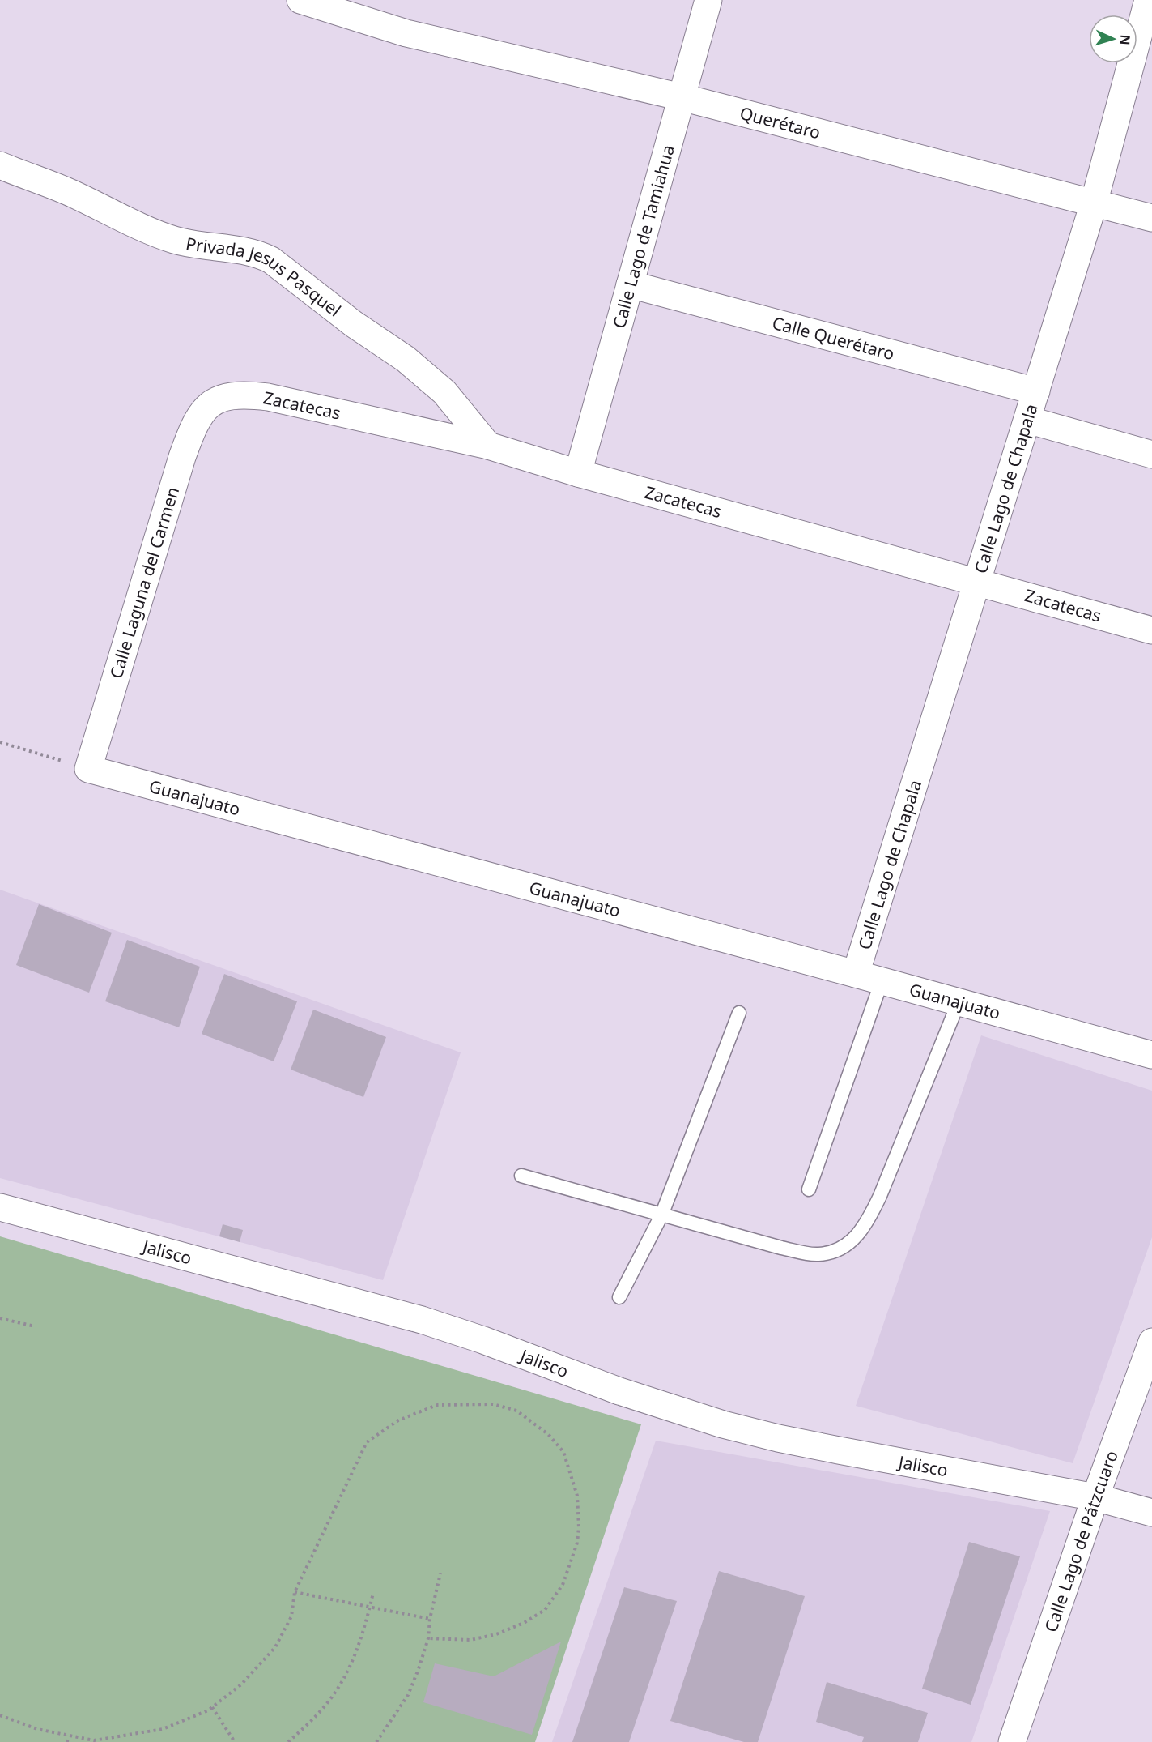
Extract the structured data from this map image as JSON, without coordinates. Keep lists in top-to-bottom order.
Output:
{
  "streets": {
    "street": [
      "Querétaro",
      "Calle Lago de Tamiahua",
      "Privada Jesus Pasquel",
      "Calle Querétaro",
      "Zacatecas",
      "Calle Lago de Chapala",
      "Calle Laguna del Carmen",
      "Guanajuato",
      "Jalisco",
      "Calle Lago de Pátzcuaro"
    ]
  },
  "crossings": [
    ["Querétaro", "Calle Lago de Tamiahua"],
    ["Querétaro", "Calle Lago de Chapala"],
    ["Calle Lago de Tamiahua", "Calle Querétaro"],
    ["Calle Lago de Tamiahua", "Zacatecas"],
    ["Privada Jesus Pasquel", "Zacatecas"],
    ["Calle Querétaro", "Calle Lago de Chapala"],
    ["Zacatecas", "Calle Lago de Chapala"],
    ["Zacatecas", "Calle Laguna del Carmen"],
    ["Calle Lago de Chapala", "Guanajuato"],
    ["Calle Laguna del Carmen", "Guanajuato"],
    ["Jalisco", "Calle Lago de Pátzcuaro"]
  ],
  "north": "right"
}
